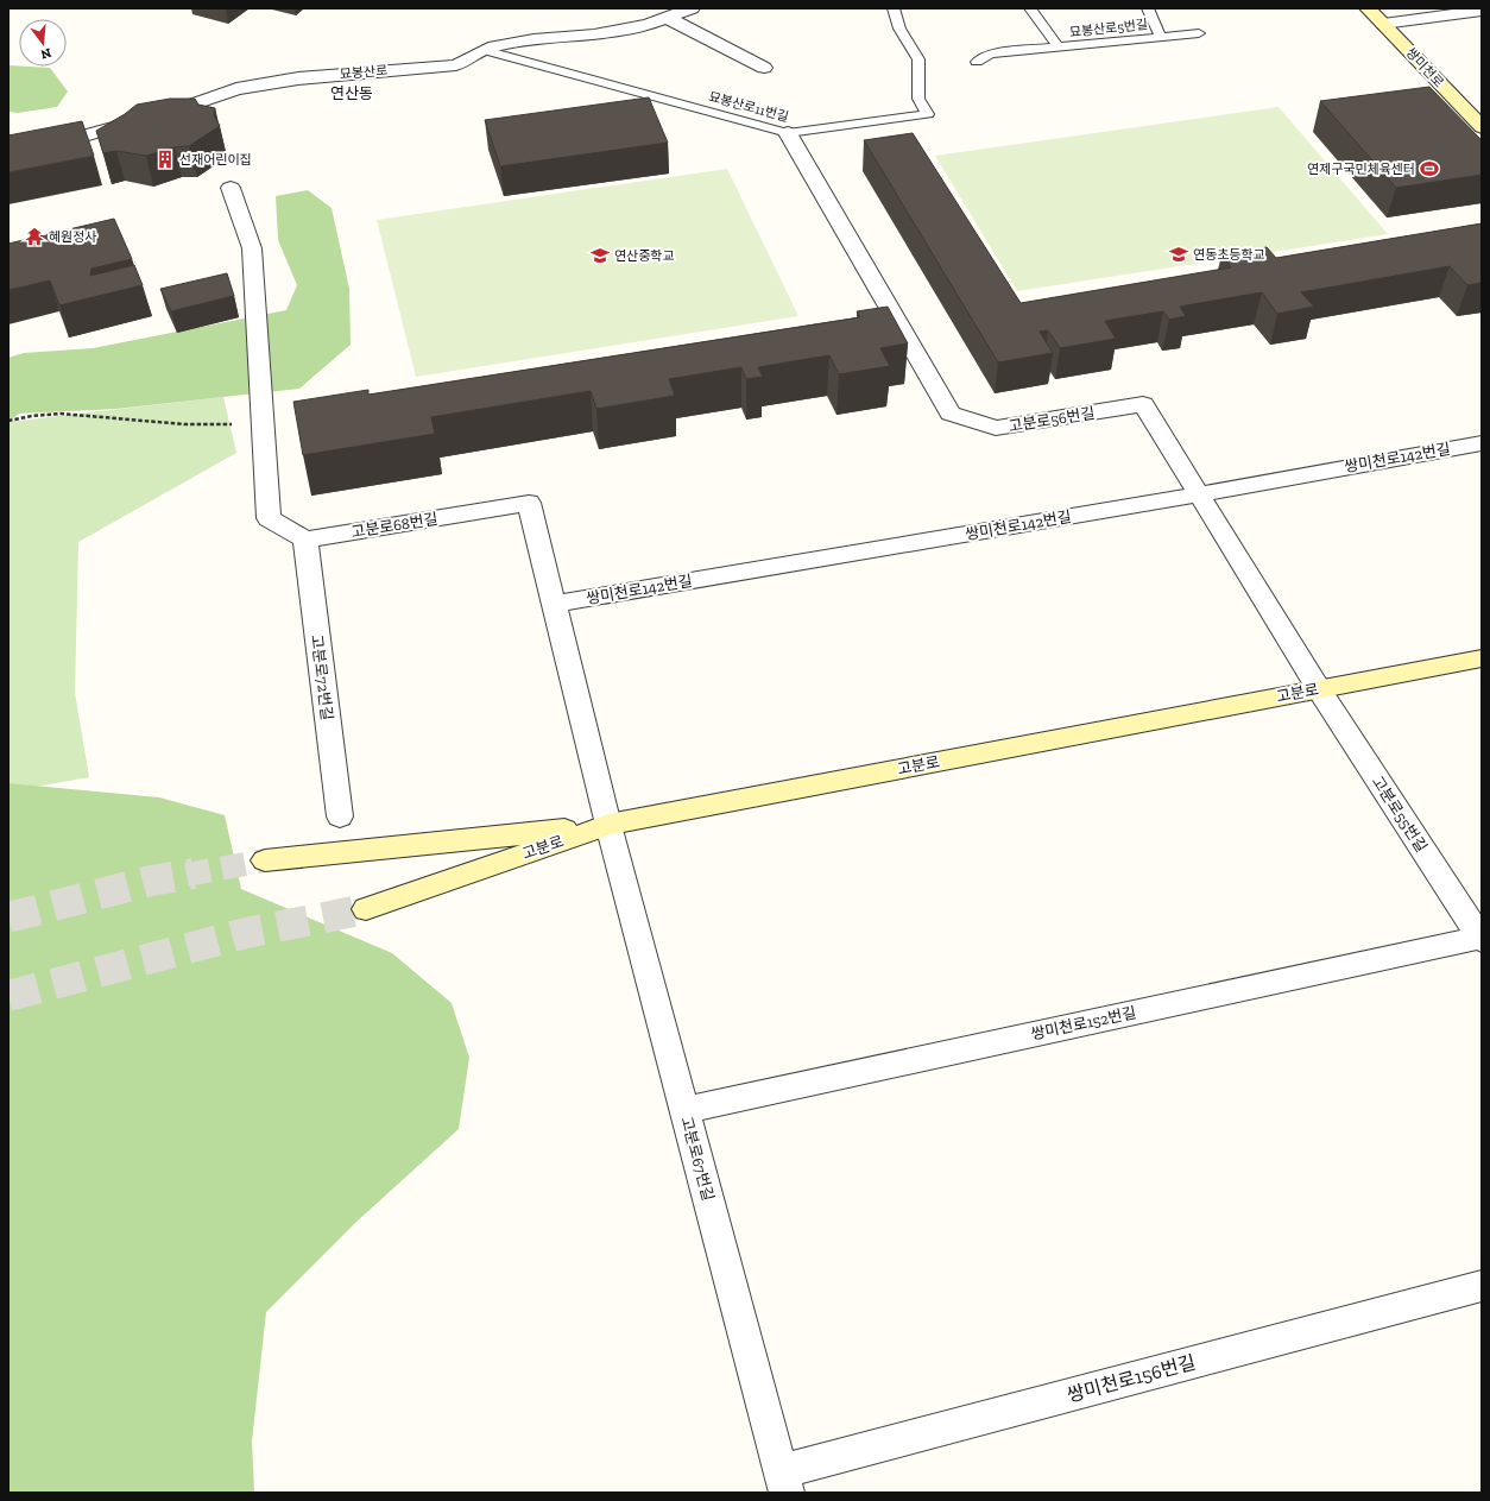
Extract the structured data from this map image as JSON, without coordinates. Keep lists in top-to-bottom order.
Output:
{
  "streets": {
    "main road": ["쌍미천로", "고분로"],
    "street": [
      "묘봉산로",
      "고분로56번길",
      "쌍미천로142번길",
      "고분로68번길",
      "고분로72번길",
      "고분로55번길",
      "쌍미천로152번길",
      "고분로67번길",
      "쌍미천로156번길"
    ],
    "lane": ["묘봉산로5번길", "묘봉산로11번길"]
  },
  "crossings": [
    ["묘봉산로", "묘봉산로11번길"],
    ["묘봉산로11번길", "고분로56번길"],
    ["고분로56번길", "쌍미천로142번길"],
    ["고분로56번길", "고분로"],
    ["고분로56번길", "고분로55번길"],
    ["쌍미천로142번길", "고분로68번길"],
    ["고분로68번길", "고분로72번길"],
    ["고분로68번길", "고분로"],
    ["고분로68번길", "고분로67번길"],
    ["고분로", "고분로55번길"],
    ["고분로", "고분로67번길"],
    ["고분로55번길", "쌍미천로152번길"],
    ["쌍미천로152번길", "고분로67번길"],
    ["고분로67번길", "쌍미천로156번길"]
  ],
  "districts": ["연산동"],
  "places": {
    "building": ["선재어린이집"],
    "sports": ["연제구국민체육센터"],
    "temple": ["혜원정사"],
    "school or university": ["연동초등학교", "연산중학교"]
  },
  "north": "bottom"
}
